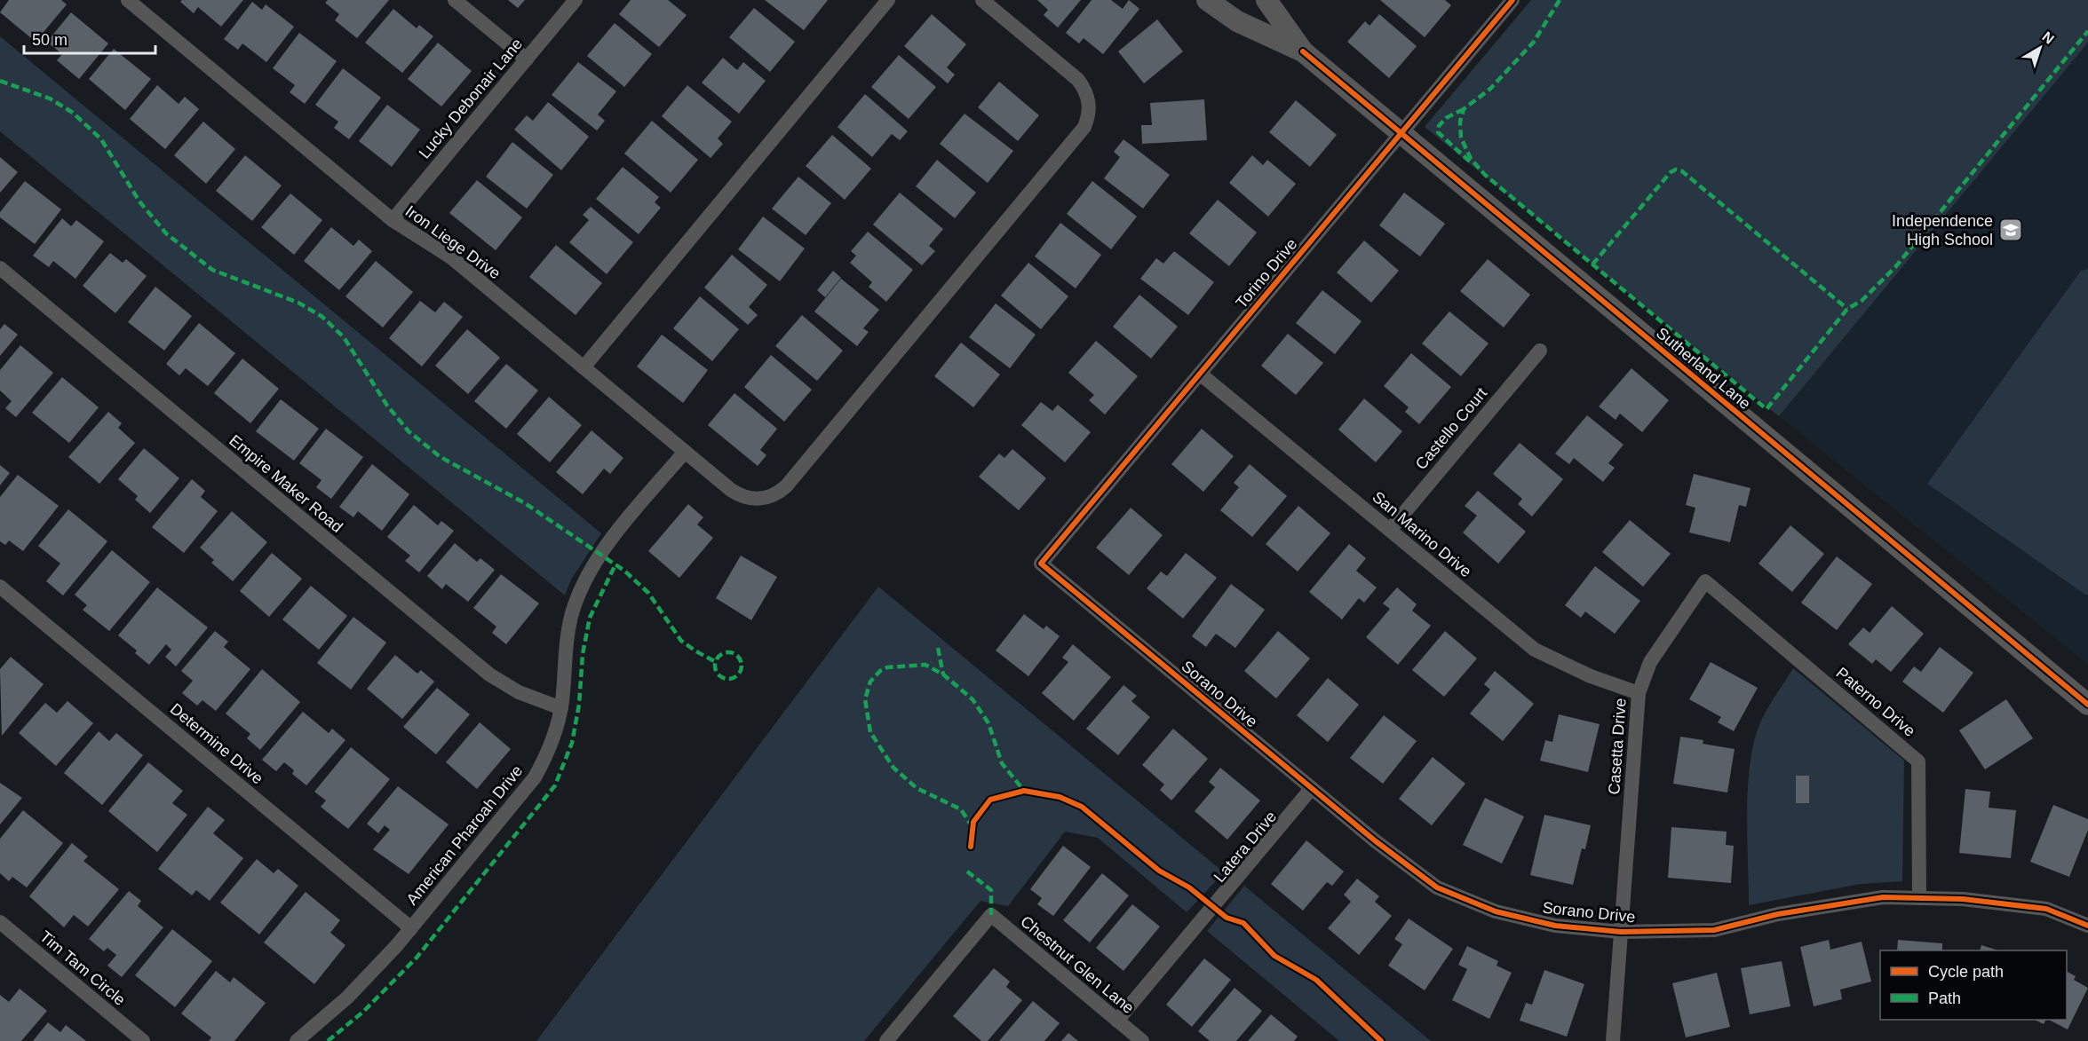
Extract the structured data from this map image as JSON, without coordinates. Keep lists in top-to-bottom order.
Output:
{
  "streets": {
    "street": [
      "Lucky Debonair Lane",
      "Iron Liege Drive",
      "Torino Drive",
      "Sutherland Lane",
      "Castello Court",
      "Empire Maker Road",
      "San Marino Drive",
      "Sorano Drive",
      "Paterno Drive",
      "Determine Drive",
      "Casetta Drive",
      "American Pharoah Drive",
      "Latera Drive",
      "Chestnut Glen Lane",
      "Tim Tam Circle"
    ]
  },
  "crossings": [
    ["Lucky Debonair Lane", "Iron Liege Drive"],
    ["Iron Liege Drive", "American Pharoah Drive"],
    ["Torino Drive", "Sutherland Lane"],
    ["Torino Drive", "San Marino Drive"],
    ["Torino Drive", "Sorano Drive"],
    ["Castello Court", "San Marino Drive"],
    ["Empire Maker Road", "American Pharoah Drive"],
    ["San Marino Drive", "Casetta Drive"],
    ["Sorano Drive", "Paterno Drive"],
    ["Sorano Drive", "Casetta Drive"],
    ["Sorano Drive", "Latera Drive"],
    ["Paterno Drive", "Casetta Drive"],
    ["Determine Drive", "American Pharoah Drive"],
    ["Latera Drive", "Chestnut Glen Lane"]
  ],
  "places": {
    "school or university": ["Independence High School"]
  },
  "legend": ["Cycle path", "Path"],
  "scale_bar": "50 m",
  "north": "top right"
}
